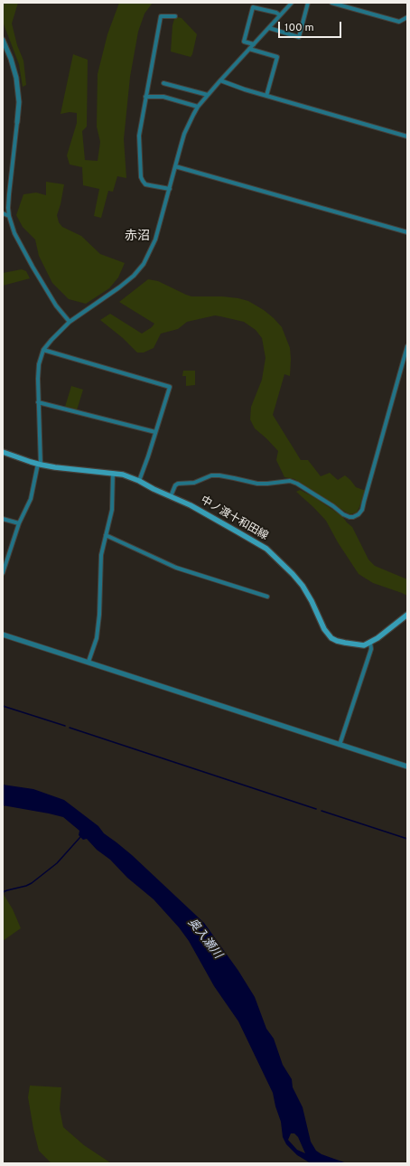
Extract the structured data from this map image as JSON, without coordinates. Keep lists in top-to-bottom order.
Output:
{
  "streets": {
    "main road": ["中ノ渡十和田線"]
  },
  "districts": ["赤沼"],
  "water": ["奥入瀬川"],
  "scale_bar": "100 m"
}
